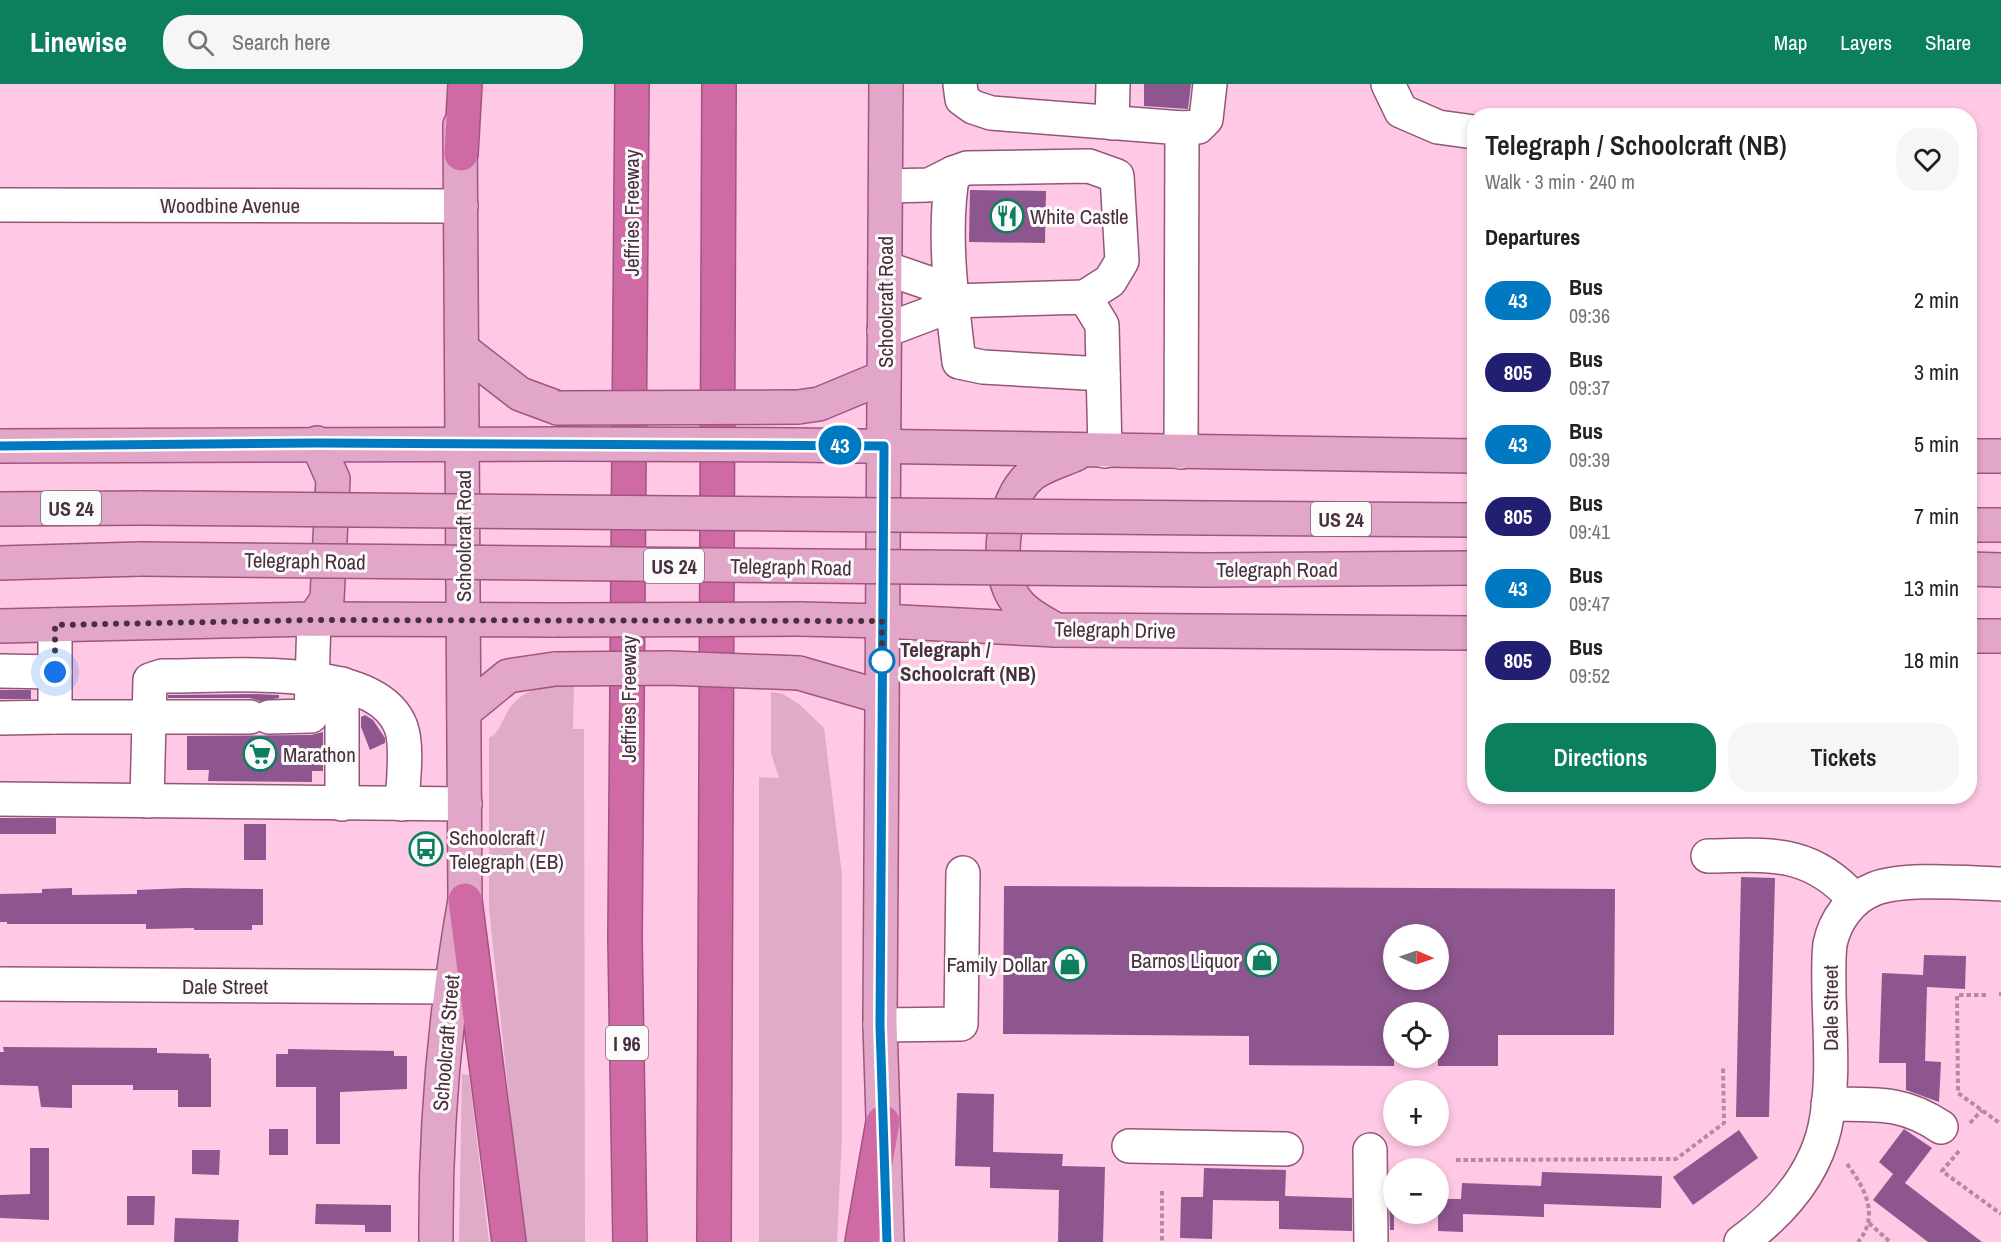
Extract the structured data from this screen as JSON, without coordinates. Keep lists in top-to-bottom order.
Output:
{
  "streets": {
    "highway": ["Jeffries Freeway", "I 96"],
    "main road": [
      "Schoolcraft Road",
      "US 24",
      "Telegraph Road",
      "Telegraph Drive",
      "Schoolcraft Street"
    ],
    "street": ["Woodbine Avenue", "Dale Street"]
  },
  "crossings": [
    ["Woodbine Avenue", "Schoolcraft Road"],
    ["Schoolcraft Road", "Telegraph Drive"],
    ["Schoolcraft Road", "Schoolcraft Street"],
    ["Dale Street", "Schoolcraft Street"]
  ],
  "places": {
    "restaurant": ["White Castle"],
    "other": ["Telegraph / Schoolcraft (NB)"],
    "supermarket": ["Marathon"],
    "bus stop": ["Schoolcraft / Telegraph (EB)"],
    "shop": ["Barnos Liquor", "Family Dollar"]
  },
  "lines": ["bus line 43"],
  "north": "right",
  "page": {
    "header": "Linewise",
    "search": "Search here",
    "nav": ["Map", "Layers", "Share"],
    "on_map": "43",
    "heading": [
      ["Telegraph / Schoolcraft (NB)", "Walk · 3 min · 240 m"],
      "Departures"
    ],
    "list": [
      {
        "mark": "43",
        "name": "Bus",
        "note": "09:36",
        "value": "2 min"
      },
      {
        "mark": "805",
        "name": "Bus",
        "note": "09:37",
        "value": "3 min"
      },
      {
        "mark": "43",
        "name": "Bus",
        "note": "09:39",
        "value": "5 min"
      },
      {
        "mark": "805",
        "name": "Bus",
        "note": "09:41",
        "value": "7 min"
      },
      {
        "mark": "43",
        "name": "Bus",
        "note": "09:47",
        "value": "13 min"
      },
      {
        "mark": "805",
        "name": "Bus",
        "note": "09:52",
        "value": "18 min"
      }
    ],
    "buttons": ["Directions", "Tickets"],
    "map_buttons": ["+", "−"]
  }
}
